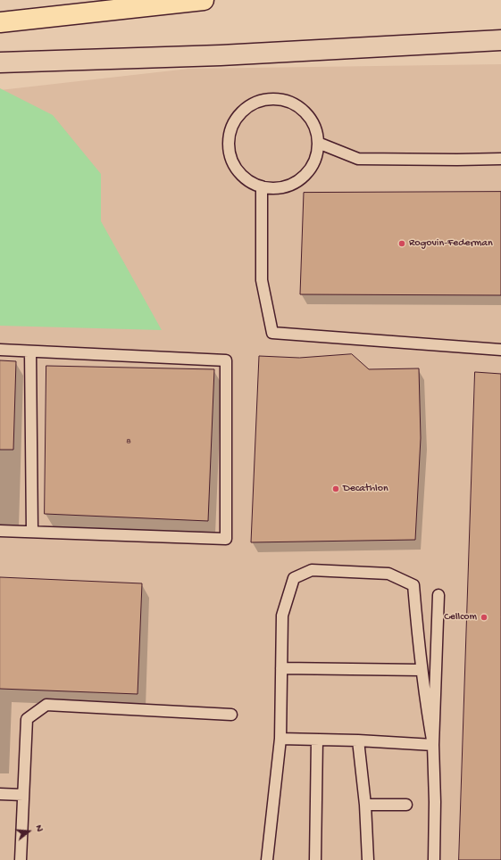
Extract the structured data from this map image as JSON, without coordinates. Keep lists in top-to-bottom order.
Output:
{
  "places": ["Rogovin-Federman", "Decathlon", "Cellcom"],
  "house_numbers": ["8"],
  "north": "right"
}
